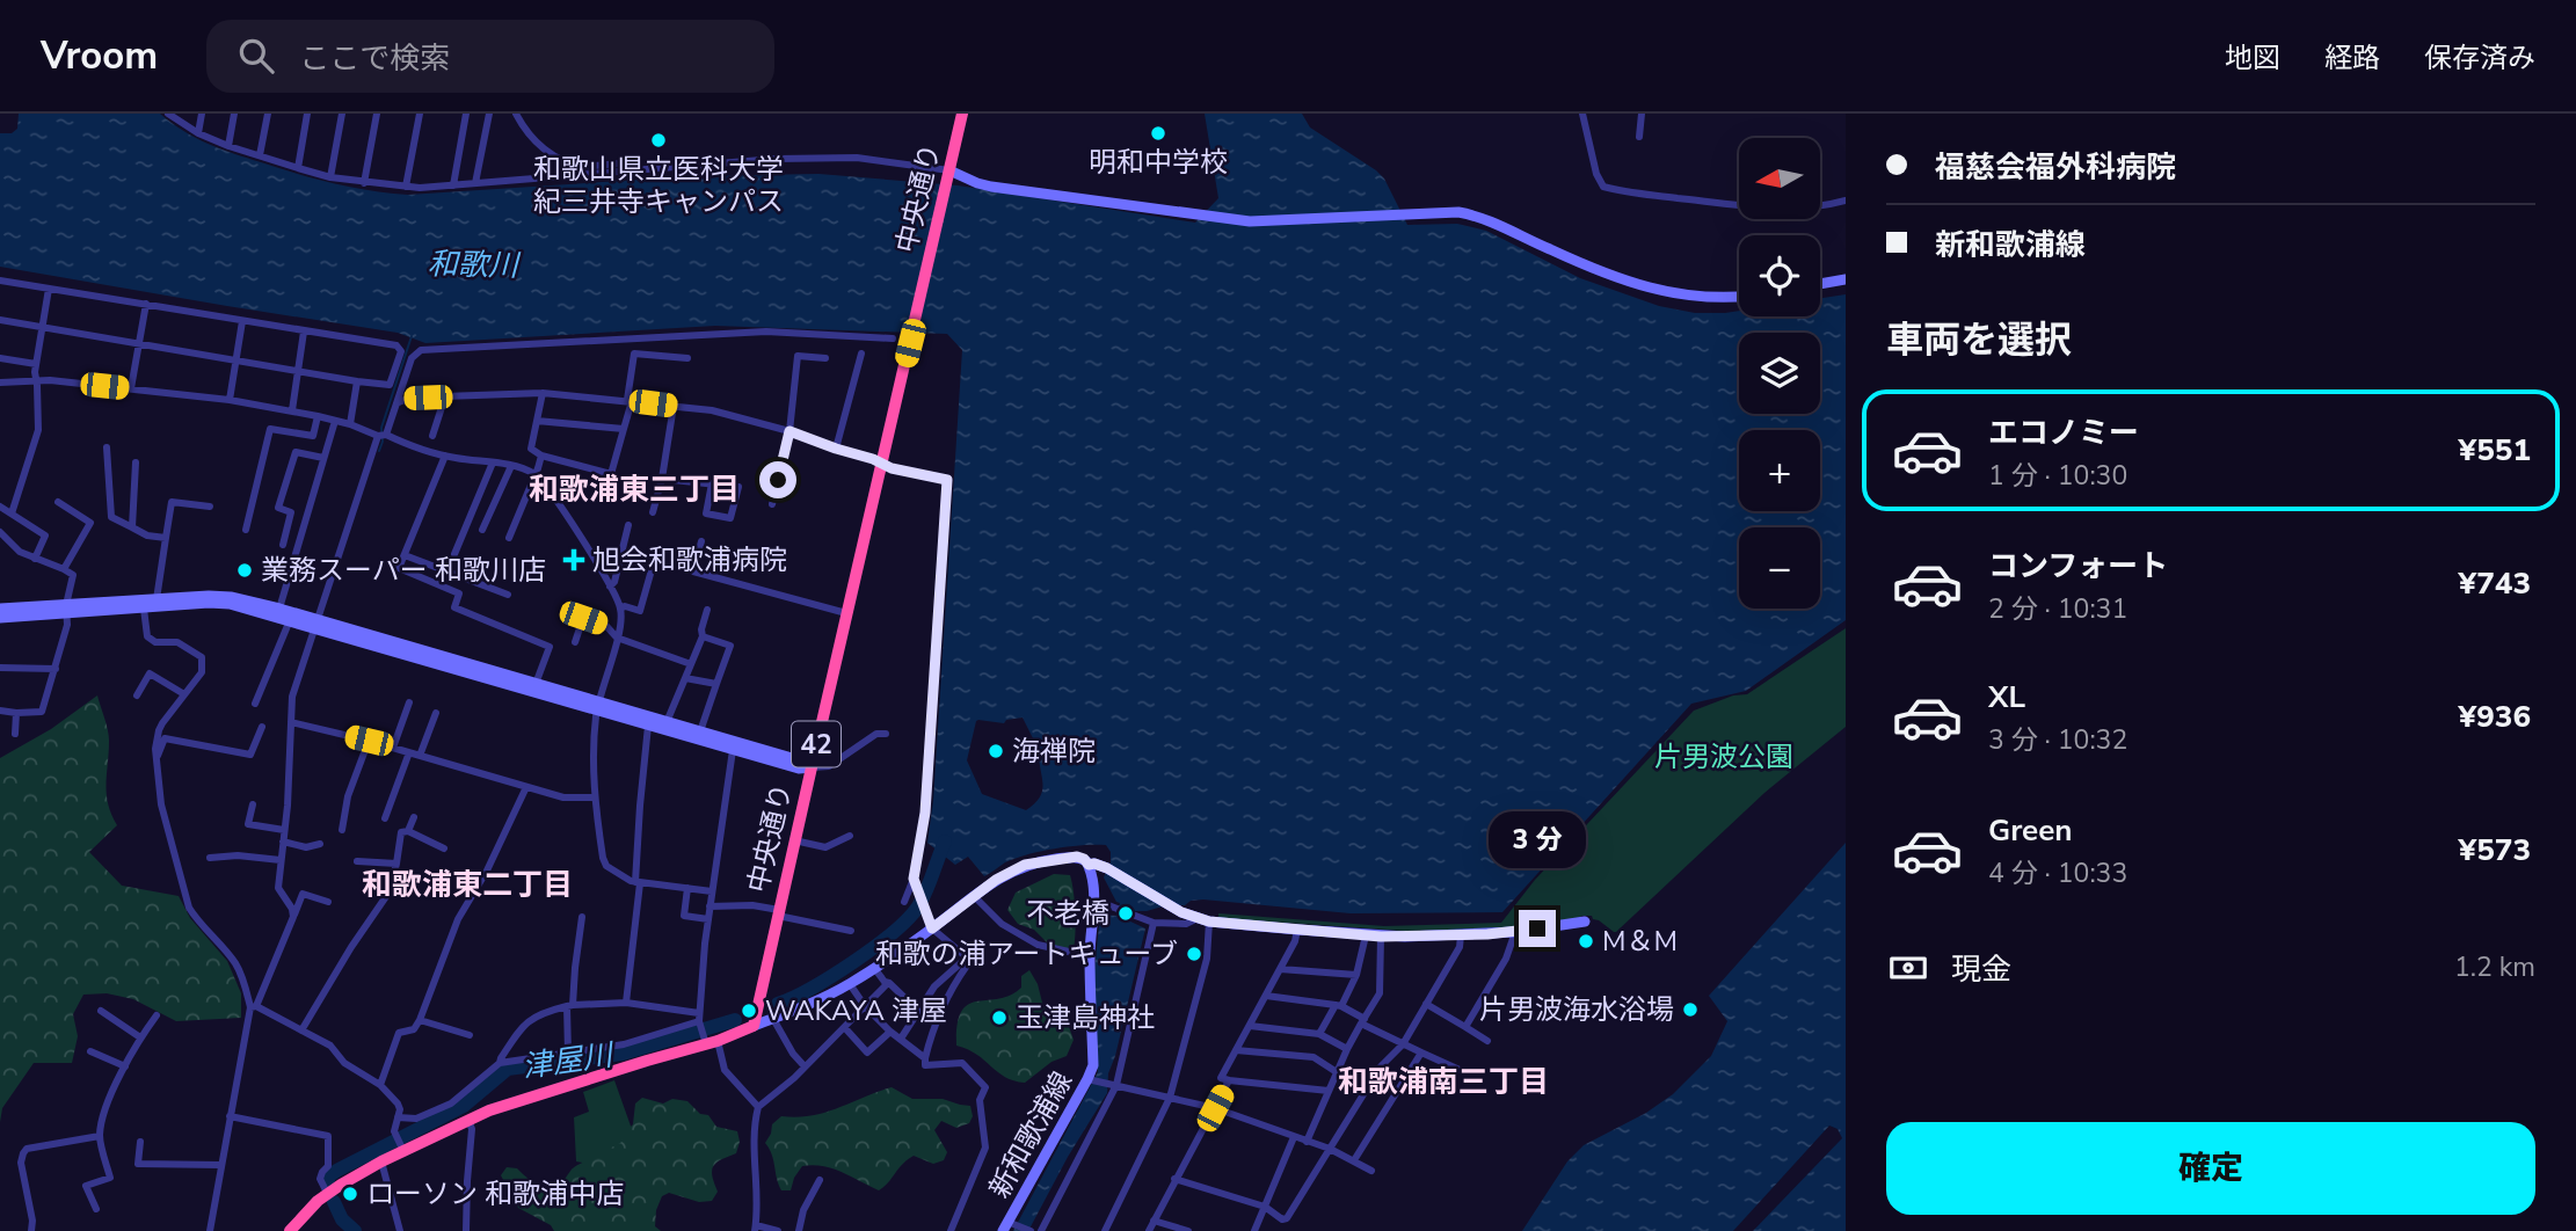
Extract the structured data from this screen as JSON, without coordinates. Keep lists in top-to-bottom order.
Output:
{
  "streets": {
    "highway": ["中央通り", "42"],
    "street": ["新和歌浦線"]
  },
  "districts": ["和歌浦東三丁目", "和歌浦東二丁目", "和歌浦南三丁目"],
  "water": ["和歌川", "津屋川"],
  "parks": ["片男波公園"],
  "places": {
    "other": [
      "明和中学校",
      "和歌山県立医科大学 紀三井寺キャンパス",
      "業務スーパー 和歌川店",
      "海禅院",
      "不老橋",
      "M＆M",
      "和歌の浦アートキューブ",
      "片男波海水浴場",
      "WAKAYA 津屋",
      "玉津島神社",
      "ローソン 和歌浦中店"
    ],
    "health": ["旭会和歌浦病院"]
  },
  "north": "left",
  "page": {
    "header": "Vroom",
    "search": "ここで検索",
    "nav": ["地図", "経路", "保存済み"],
    "banner": ["福慈会福外科病院", "新和歌浦線"],
    "map_buttons": ["+", "−"],
    "heading": "車両を選択",
    "list": [
      {
        "name": "エコノミー",
        "note": "1 分 · 10:30",
        "value": "¥551"
      },
      {
        "name": "コンフォート",
        "note": "2 分 · 10:31",
        "value": "¥743"
      },
      {
        "name": "XL",
        "note": "3 分 · 10:32",
        "value": "¥936"
      },
      {
        "name": "Green",
        "note": "4 分 · 10:33",
        "value": "¥573"
      }
    ],
    "bubble": "3 分",
    "pay": ["現金", "1.2 km"],
    "buttons": "確定"
  }
}
